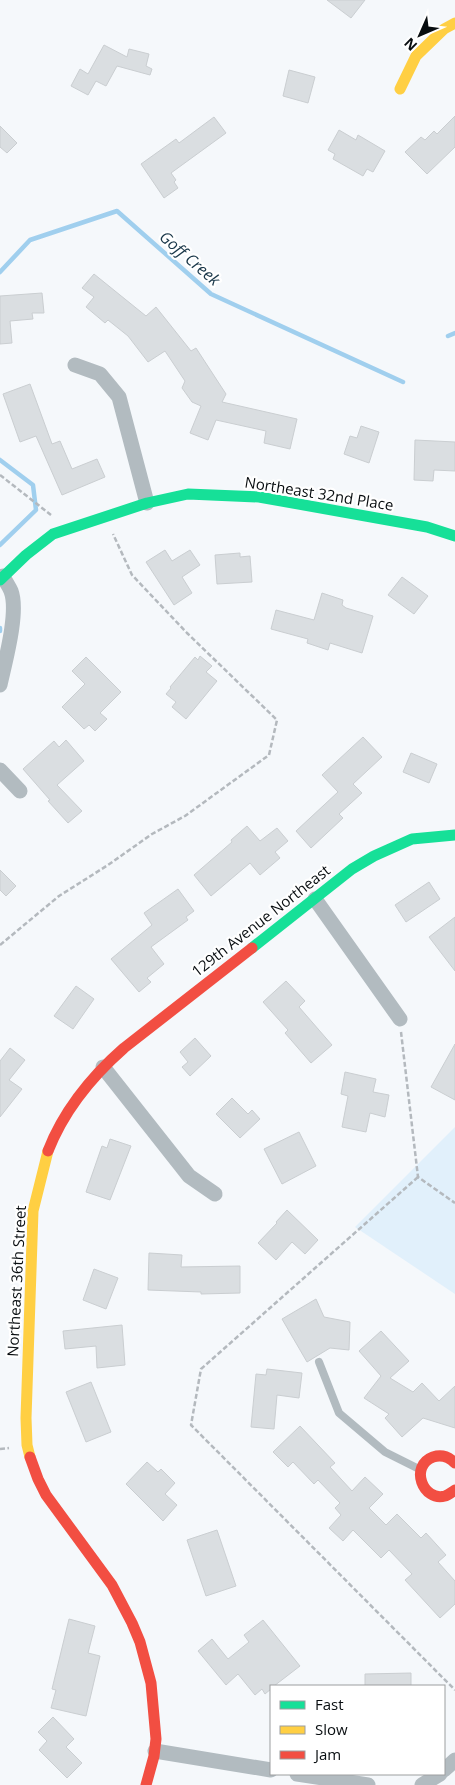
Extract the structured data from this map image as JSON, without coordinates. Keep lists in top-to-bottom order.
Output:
{
  "streets": {
    "street": ["Northeast 32nd Place", "129th Avenue Northeast", "Northeast 36th Street"]
  },
  "crossings": [
    ["129th Avenue Northeast", "Northeast 36th Street"]
  ],
  "water": ["Goff Creek"],
  "legend": ["Fast", "Slow", "Jam"],
  "north": "bottom left"
}
